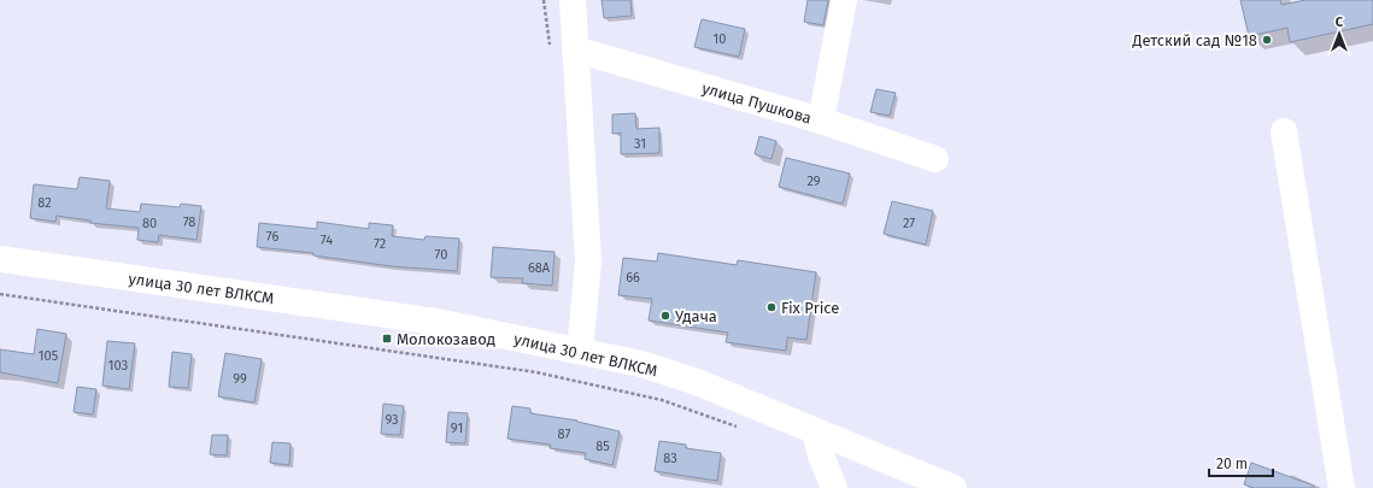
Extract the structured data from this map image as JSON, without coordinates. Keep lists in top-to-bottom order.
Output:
{
  "streets": {
    "main road": ["улица Пушкова", "улица 30 лет ВЛКСМ"]
  },
  "places": {
    "other": ["Детский сад №18", "Fix Price", "Удача"],
    "transit": ["Молокозавод"]
  },
  "house_numbers": [
    "10",
    "31",
    "29",
    "82",
    "78",
    "80",
    "27",
    "76",
    "74",
    "72",
    "70",
    "68А",
    "66",
    "105",
    "103",
    "99",
    "93",
    "91",
    "87",
    "85",
    "83"
  ],
  "scale_bar": "20 m",
  "north": "top"
}
